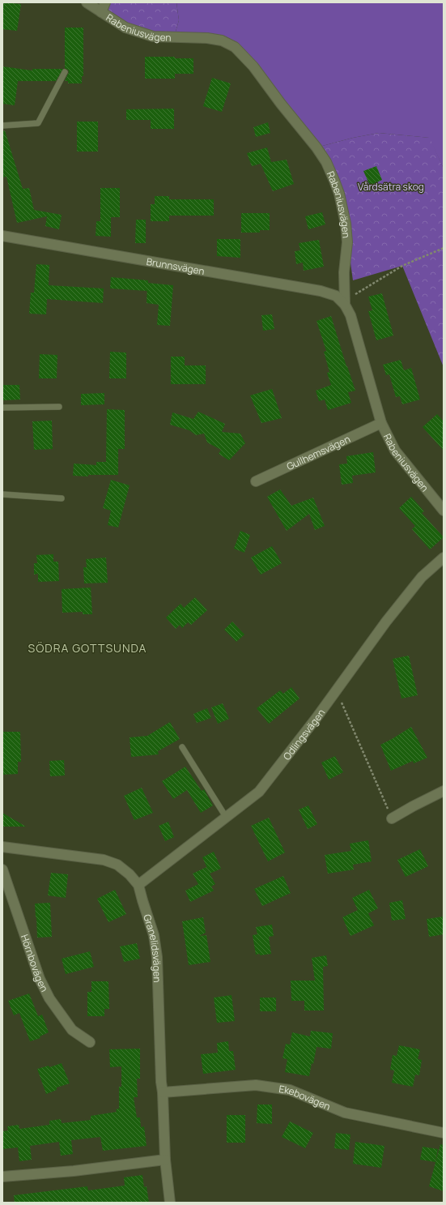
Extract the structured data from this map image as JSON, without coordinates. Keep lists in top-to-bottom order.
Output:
{
  "streets": {
    "street": [
      "Rabeniusvägen",
      "Brunnsvägen",
      "Gullhemsvägen",
      "Odlingsvägen",
      "Granelidsvägen",
      "Hörnbovägen",
      "Ekebovägen"
    ]
  },
  "crossings": [
    ["Rabeniusvägen", "Brunnsvägen"],
    ["Rabeniusvägen", "Gullhemsvägen"],
    ["Odlingsvägen", "Granelidsvägen"],
    ["Granelidsvägen", "Ekebovägen"]
  ],
  "districts": ["SÖDRA GOTTSUNDA"],
  "parks": ["Vårdsätra skog"]
}
